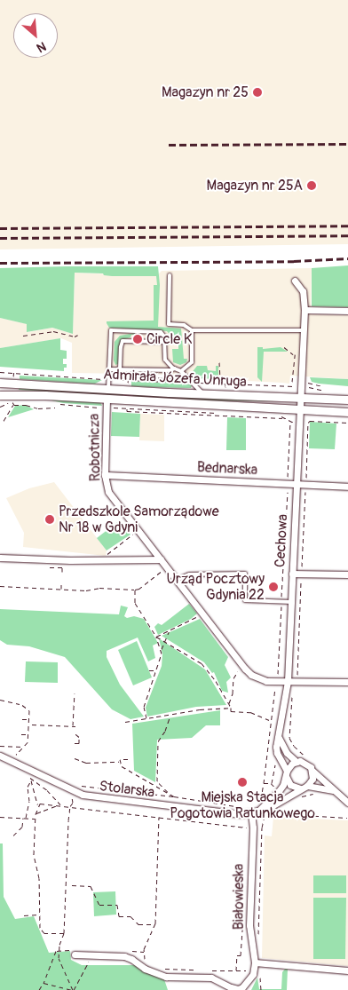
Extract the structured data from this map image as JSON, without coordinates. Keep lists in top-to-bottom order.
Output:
{
  "streets": {
    "street": [
      "Admirała Józefa Unruga",
      "Robotnicza",
      "Bednarska",
      "Cechowa",
      "Stolarska",
      "Białowieska"
    ]
  },
  "crossings": [
    ["Admirała Józefa Unruga", "Robotnicza"],
    ["Admirała Józefa Unruga", "Cechowa"],
    ["Robotnicza", "Bednarska"],
    ["Robotnicza", "Cechowa"],
    ["Bednarska", "Cechowa"],
    ["Cechowa", "Stolarska"],
    ["Stolarska", "Białowieska"]
  ],
  "places": [
    "Magazyn nr 25",
    "Magazyn nr 25A",
    "Circle K",
    "Przedszkole Samorządowe Nr 18 w Gdyni",
    "Urząd Pocztowy Gdynia 22",
    "Miejska Stacja Pogotowia Ratunkowego"
  ],
  "north": "bottom right"
}
